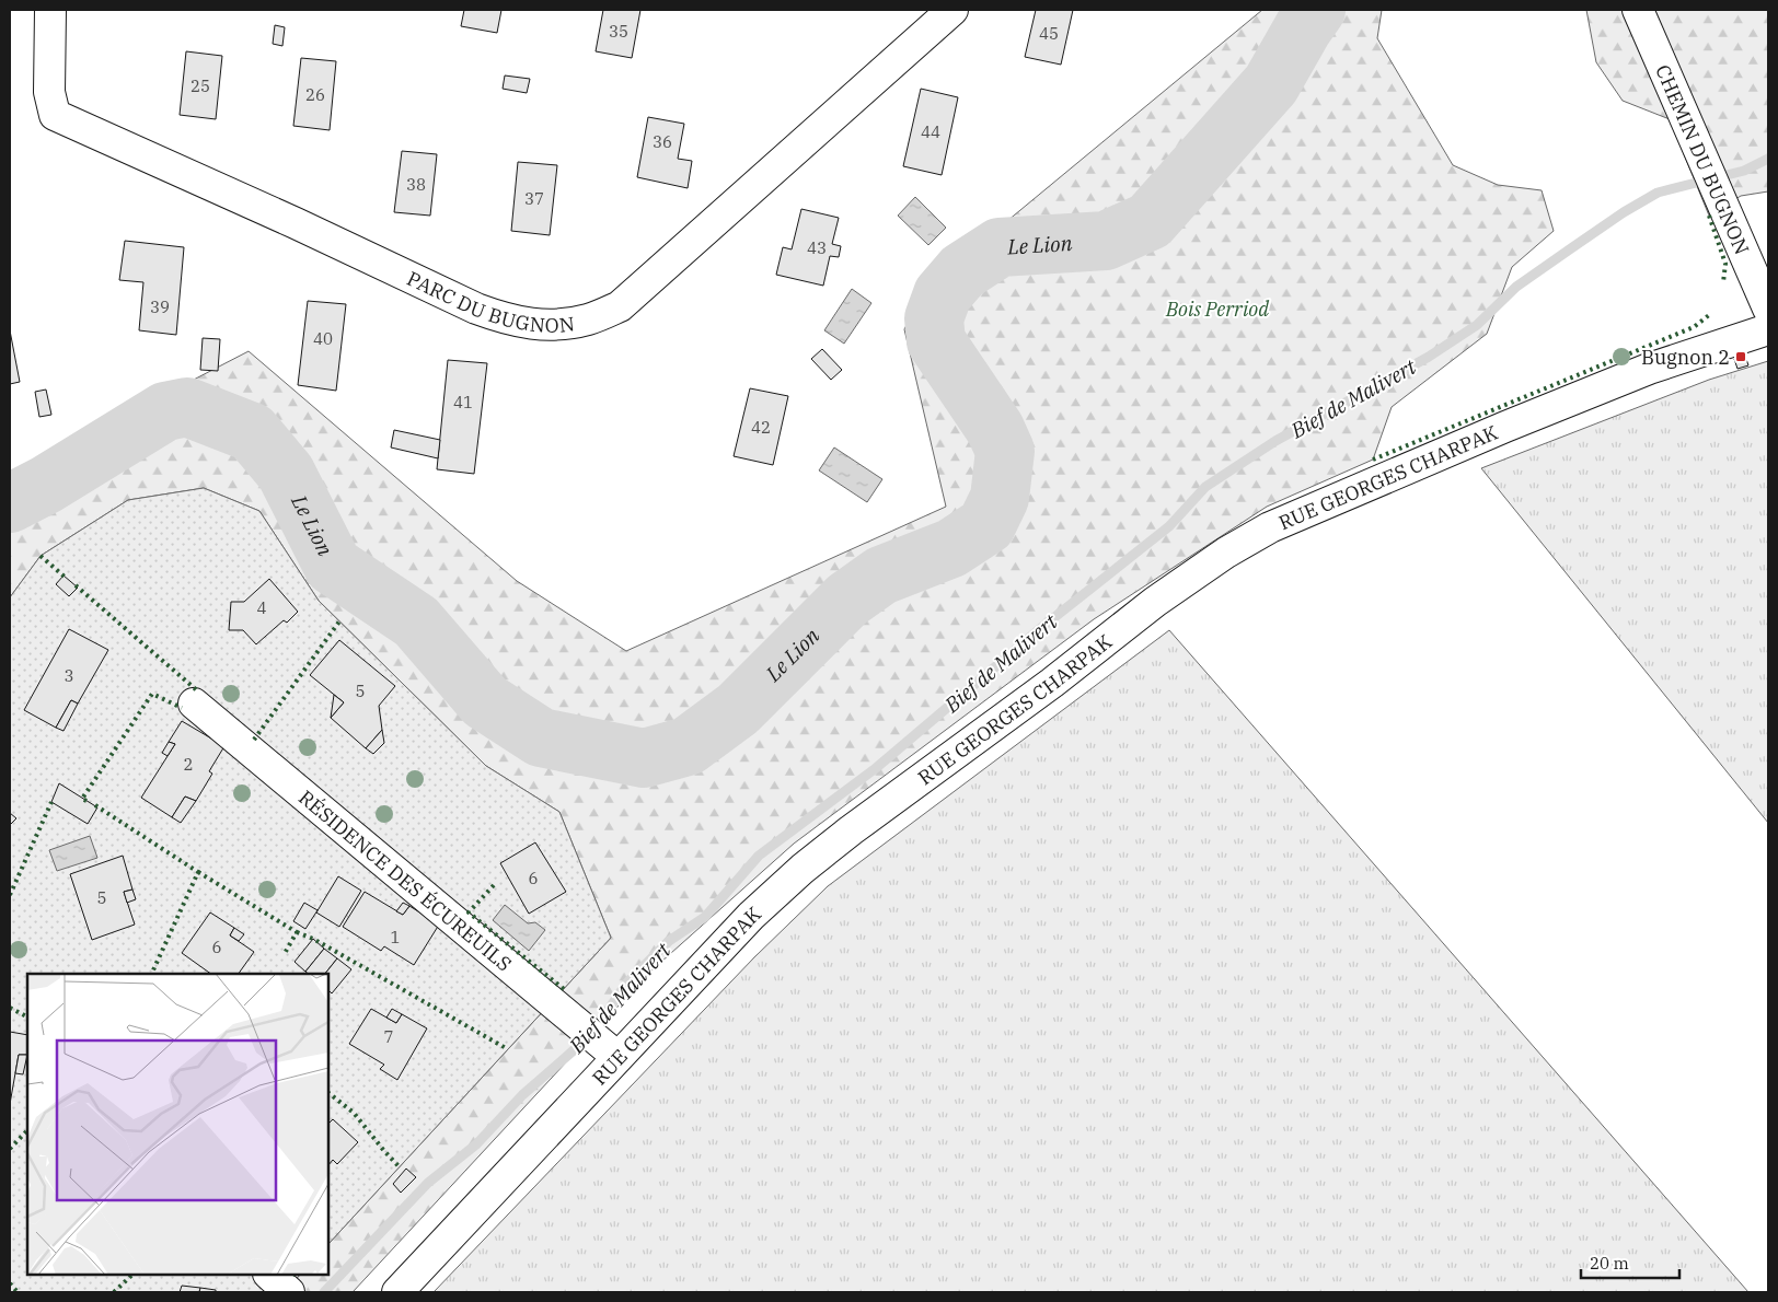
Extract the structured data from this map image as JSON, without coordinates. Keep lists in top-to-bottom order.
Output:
{
  "streets": {
    "street": [
      "CHEMIN DU BUGNON",
      "PARC DU BUGNON",
      "RUE GEORGES CHARPAK",
      "RÉSIDENCE DES ÉCUREUILS"
    ]
  },
  "crossings": [
    ["RUE GEORGES CHARPAK", "RÉSIDENCE DES ÉCUREUILS"]
  ],
  "water": ["Le Lion", "Bief de Malivert"],
  "parks": ["Bois Perriod"],
  "places": {
    "transit": ["Bugnon 2"]
  },
  "house_numbers": [
    "35",
    "45",
    "25",
    "26",
    "44",
    "36",
    "38",
    "37",
    "43",
    "39",
    "40",
    "41",
    "42",
    "4",
    "3",
    "5",
    "2",
    "6",
    "5",
    "1",
    "6",
    "7"
  ],
  "scale_bar": "20 m"
}
